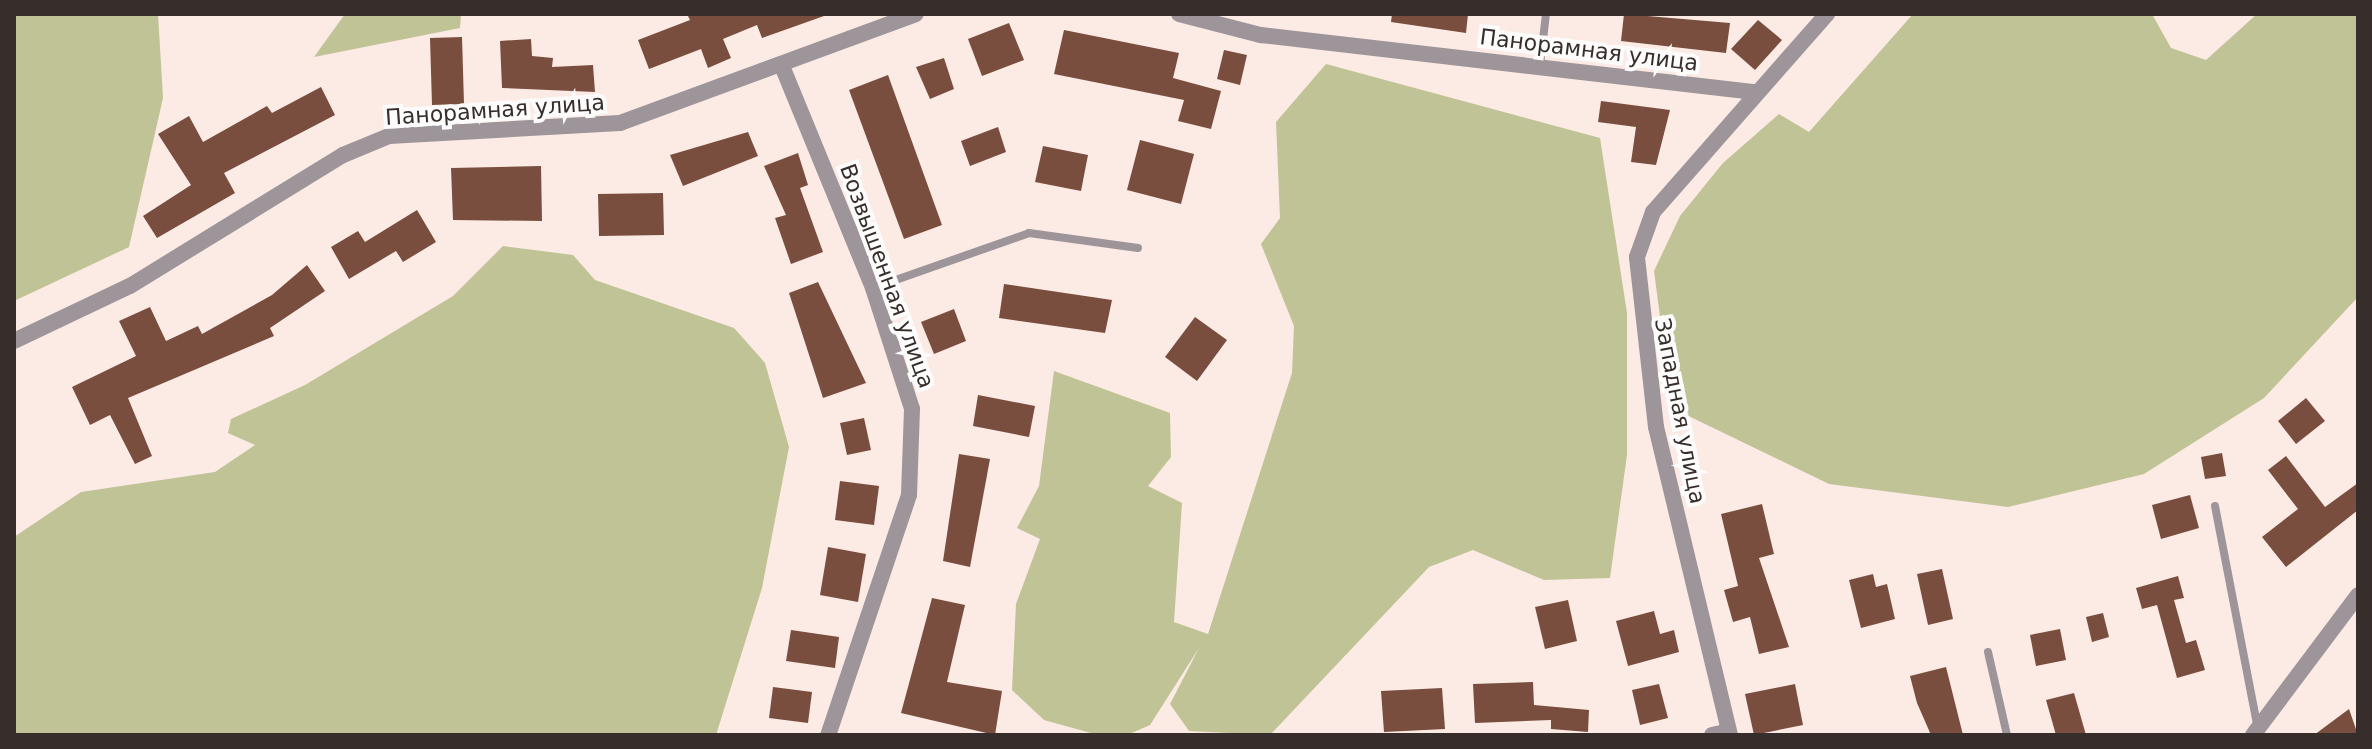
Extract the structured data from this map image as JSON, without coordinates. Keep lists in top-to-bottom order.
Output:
{
  "streets": {
    "street": ["Панорамная улица", "Возвышенная улица", "Западная улица"]
  },
  "crossings": [
    ["Панорамная улица", "Возвышенная улица"],
    ["Панорамная улица", "Западная улица"]
  ]
}
